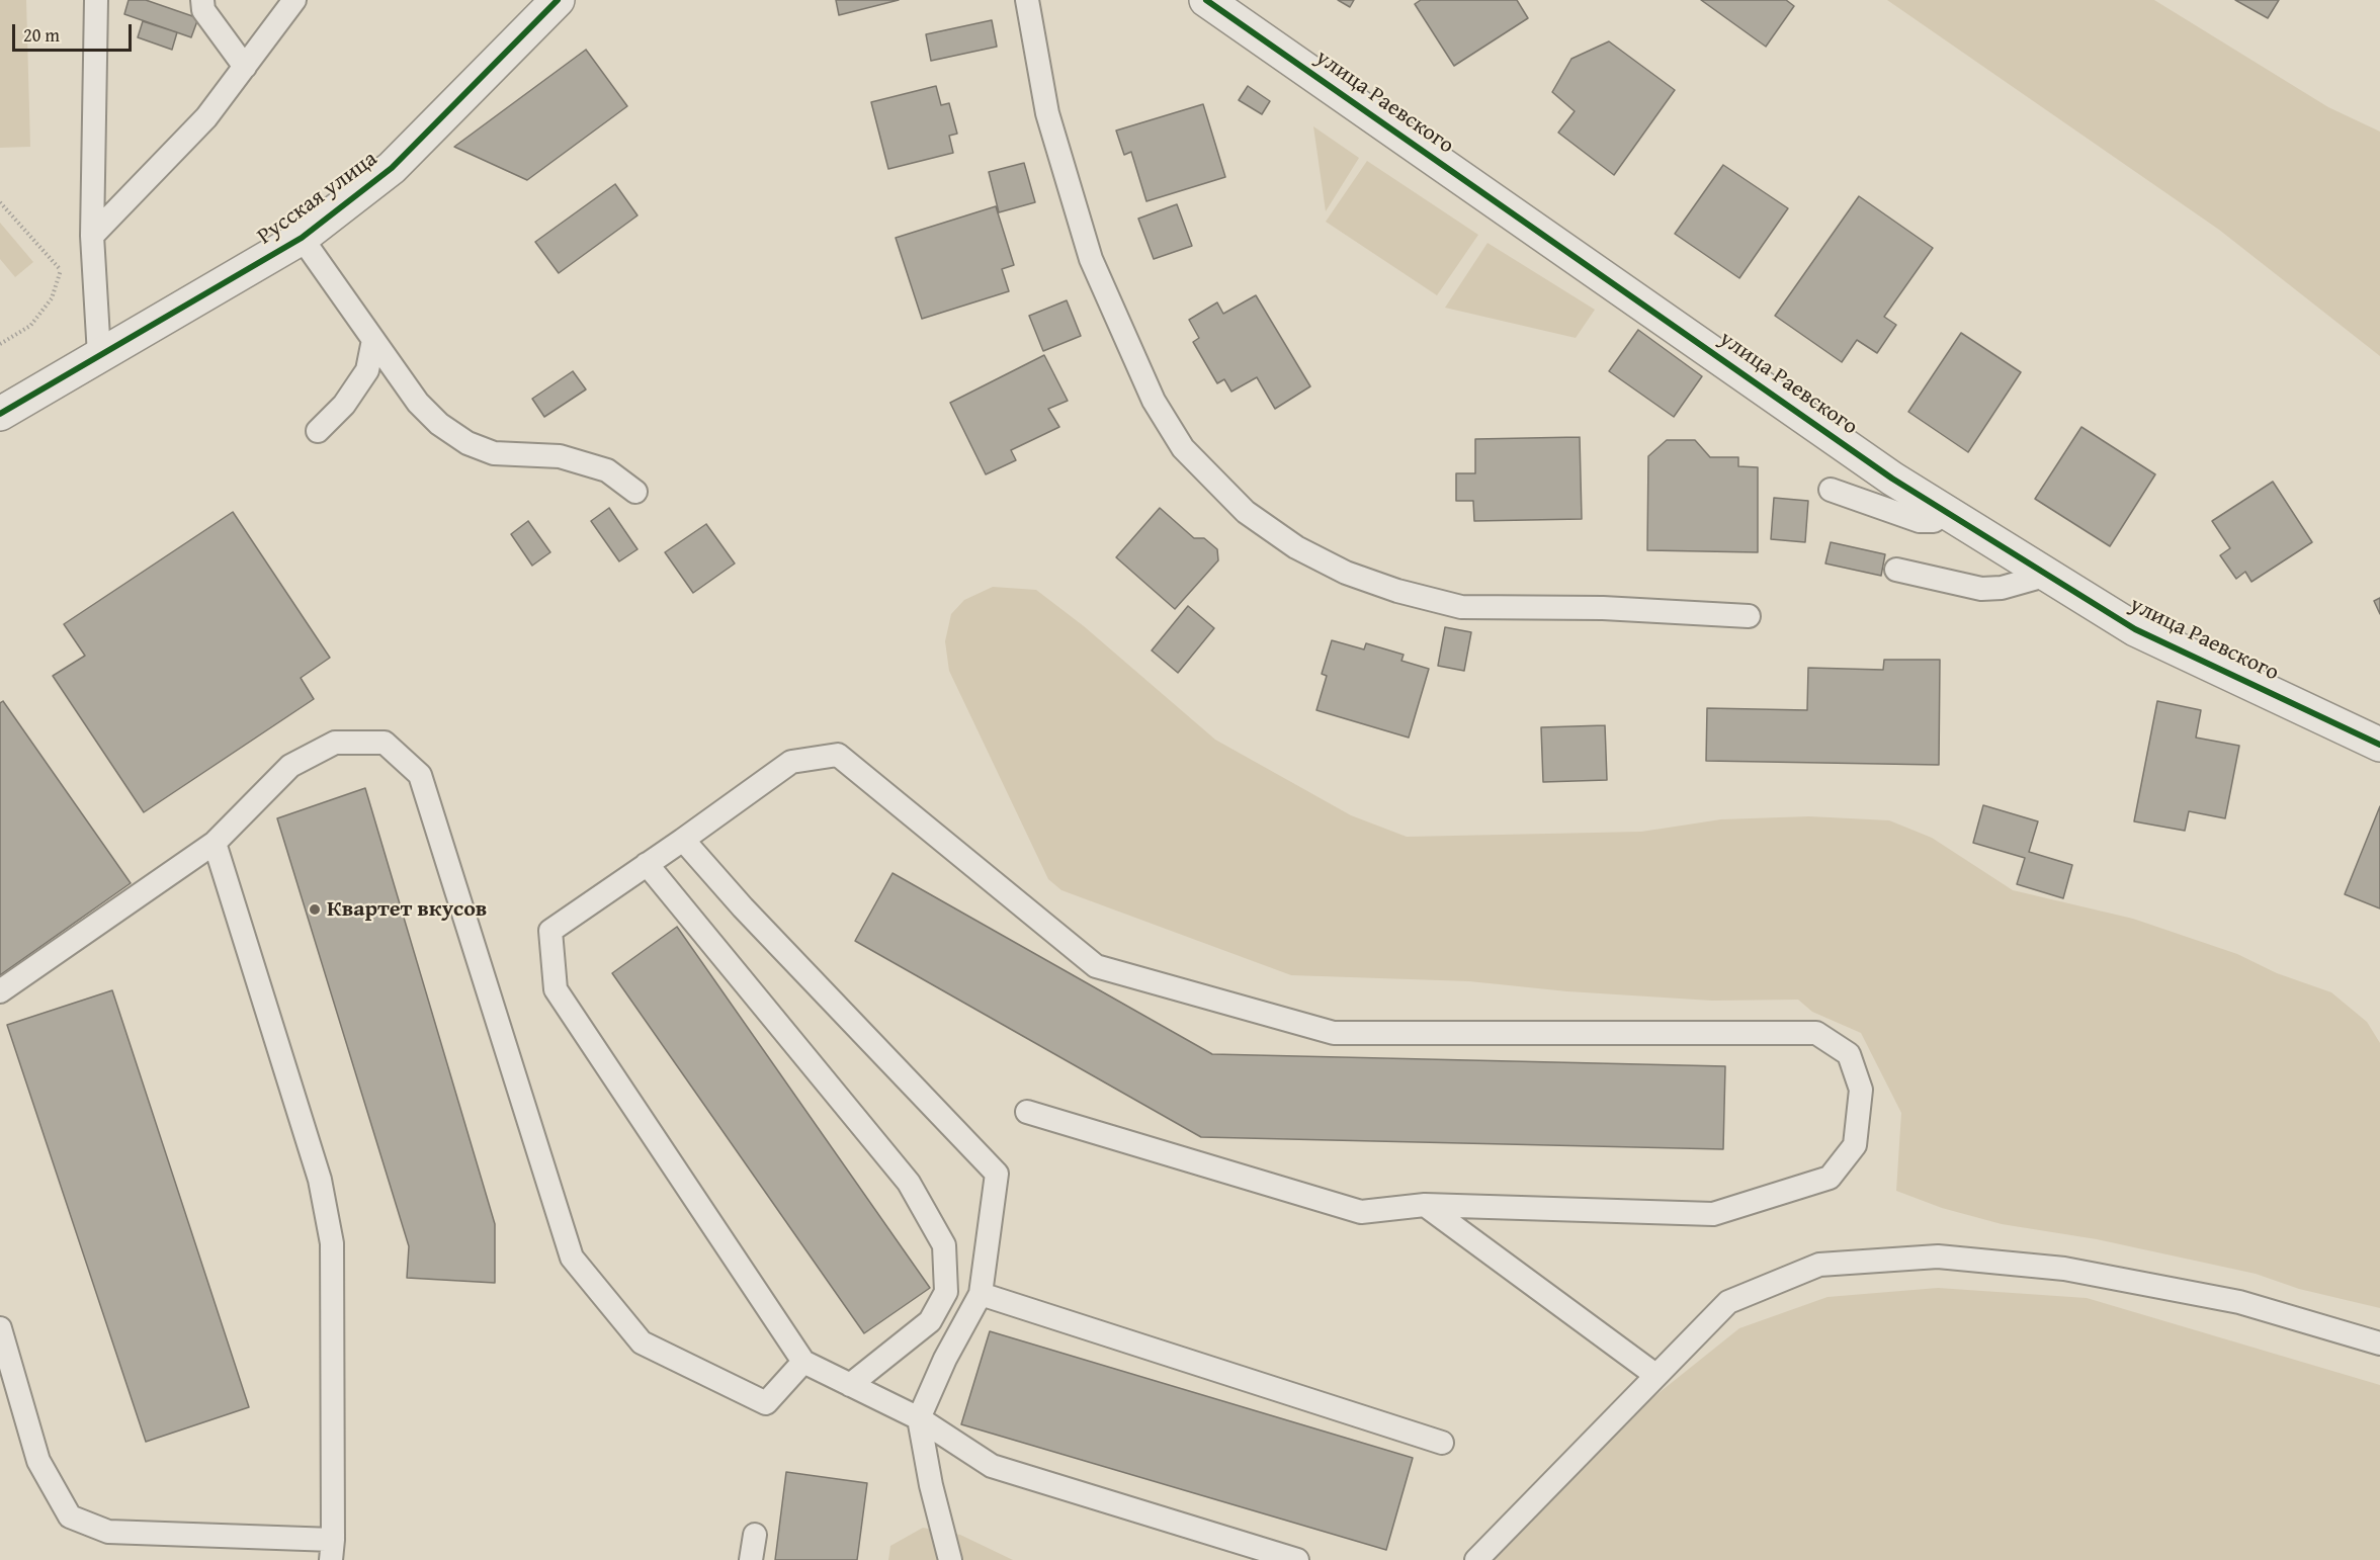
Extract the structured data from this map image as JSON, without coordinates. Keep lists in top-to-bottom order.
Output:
{
  "streets": {
    "street": ["улица Раевского", "Русская улица"]
  },
  "places": ["Квартет вкусов"],
  "scale_bar": "20 m"
}
